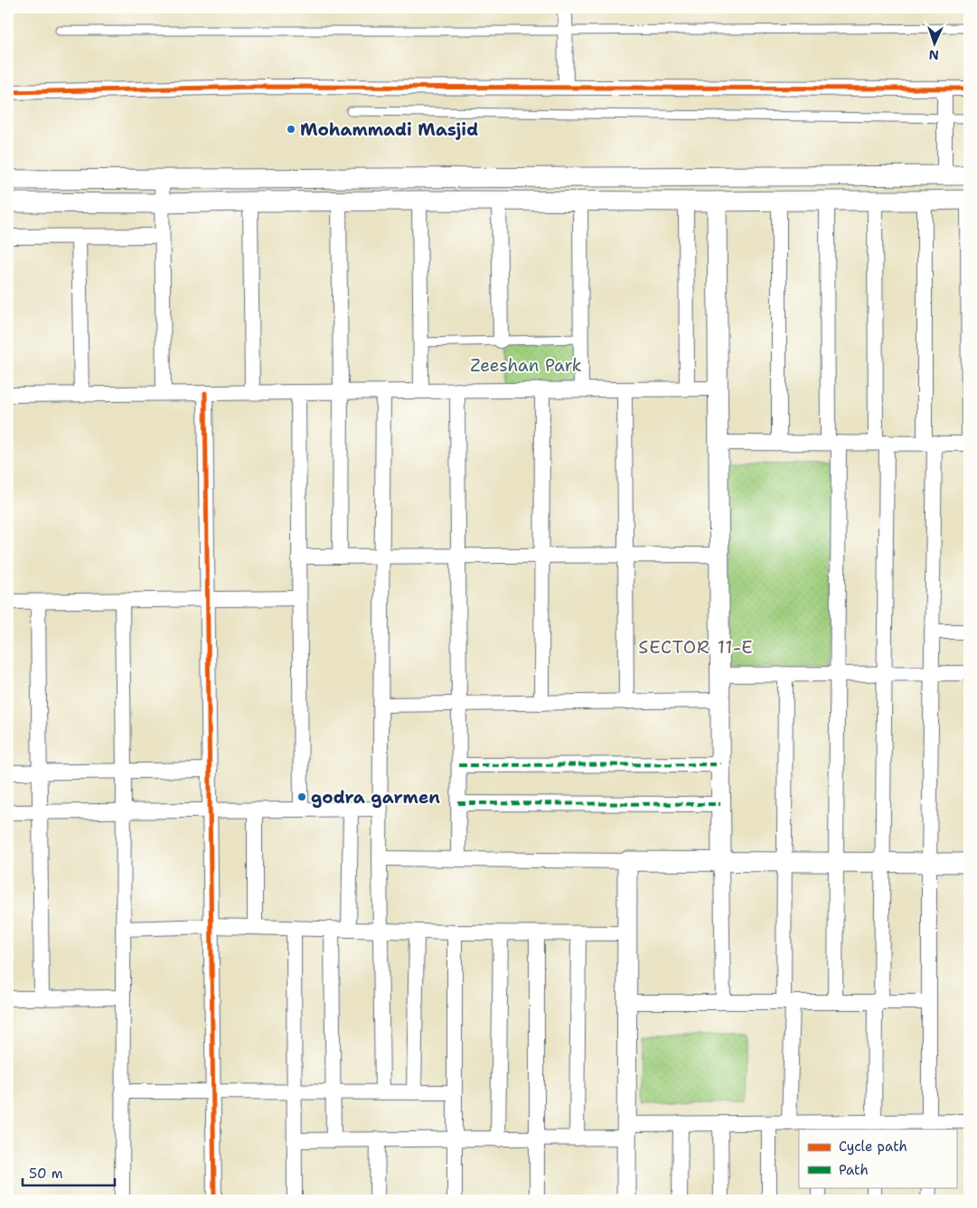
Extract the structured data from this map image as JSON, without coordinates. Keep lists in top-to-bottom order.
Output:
{
  "districts": ["SECTOR 11-E"],
  "parks": ["Zeeshan Park"],
  "places": ["Mohammadi Masjid", "godra garmen"],
  "legend": ["Cycle path", "Path"],
  "scale_bar": "50 m",
  "north": "bottom"
}
